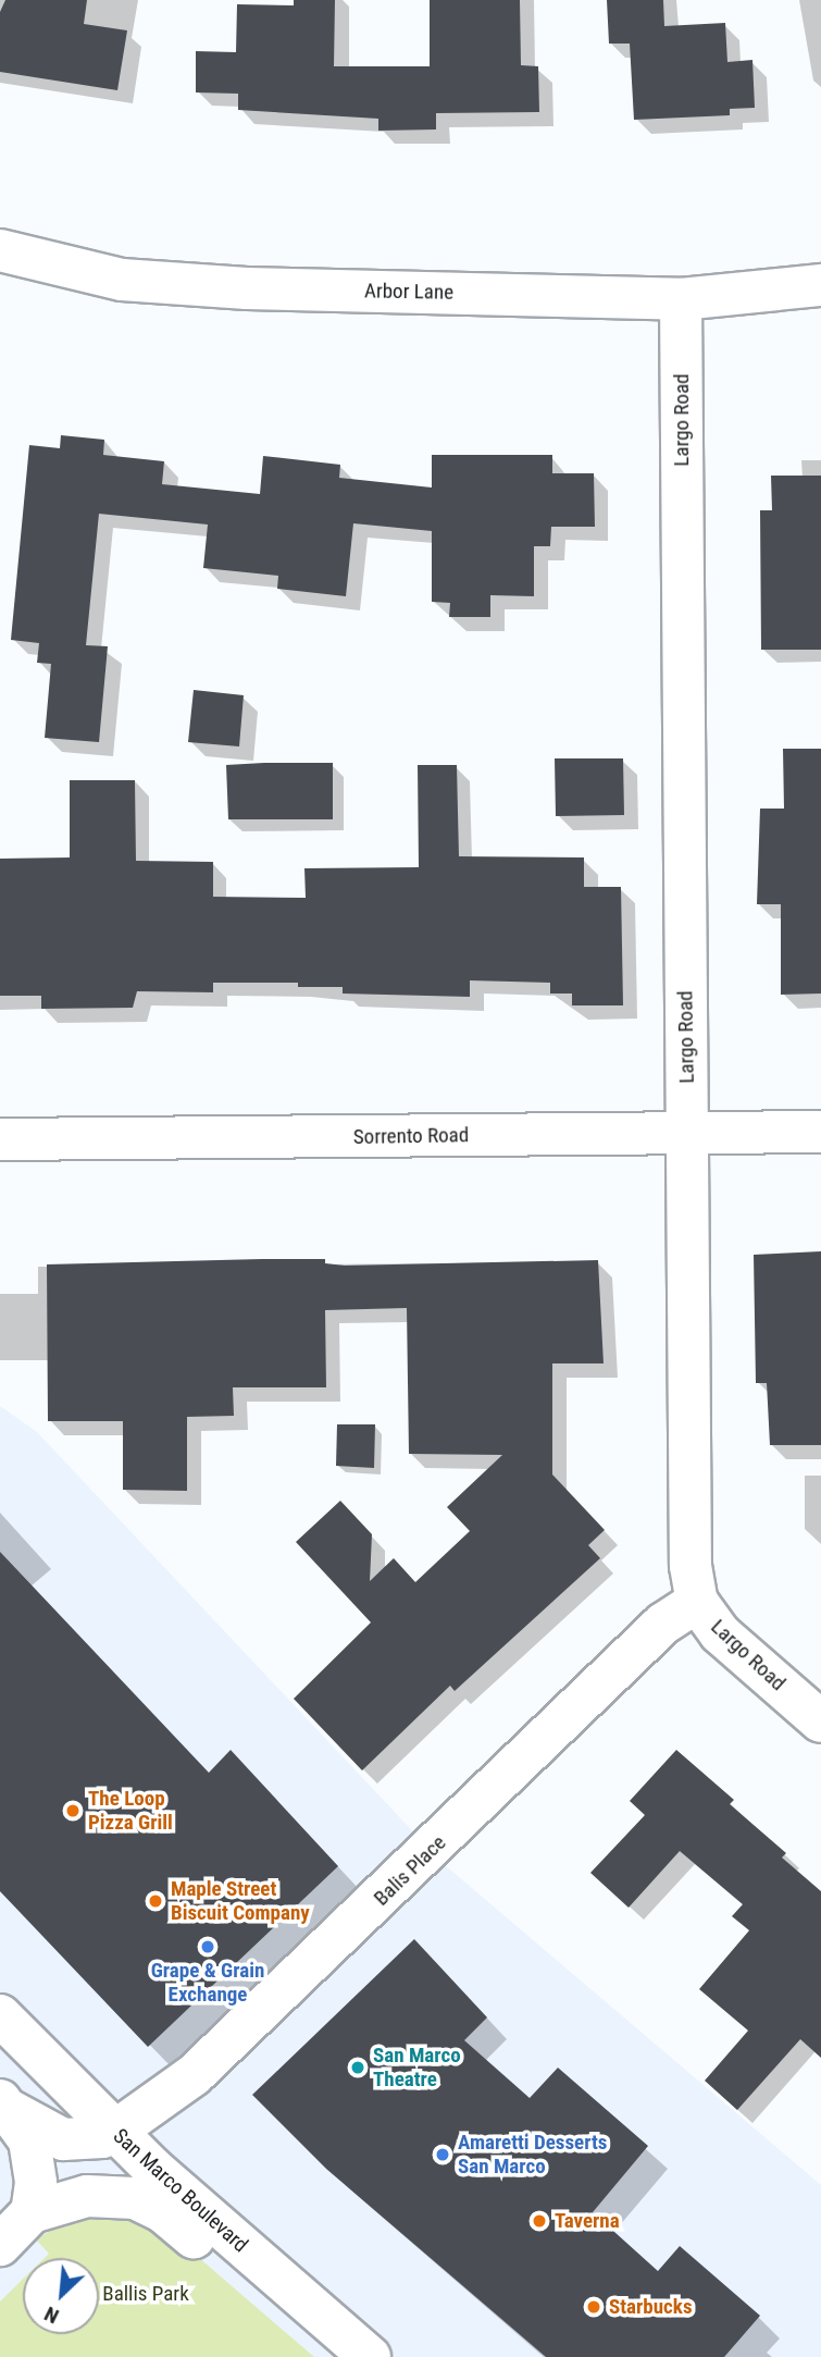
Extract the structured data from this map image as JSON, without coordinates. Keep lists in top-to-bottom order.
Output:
{
  "streets": {
    "street": [
      "Arbor Lane",
      "Largo Road",
      "Sorrento Road",
      "Balis Place",
      "San Marco Boulevard"
    ]
  },
  "crossings": [
    ["Arbor Lane", "Largo Road"],
    ["Largo Road", "Sorrento Road"],
    ["Largo Road", "Balis Place"],
    ["Balis Place", "San Marco Boulevard"]
  ],
  "parks": ["Ballis Park"],
  "places": [
    "The Loop Pizza Grill",
    "Maple Street Biscuit Company",
    "Grape & Grain Exchange",
    "San Marco Theatre",
    "Amaretti Desserts San Marco",
    "Taverna",
    "Starbucks"
  ],
  "north": "bottom left"
}
